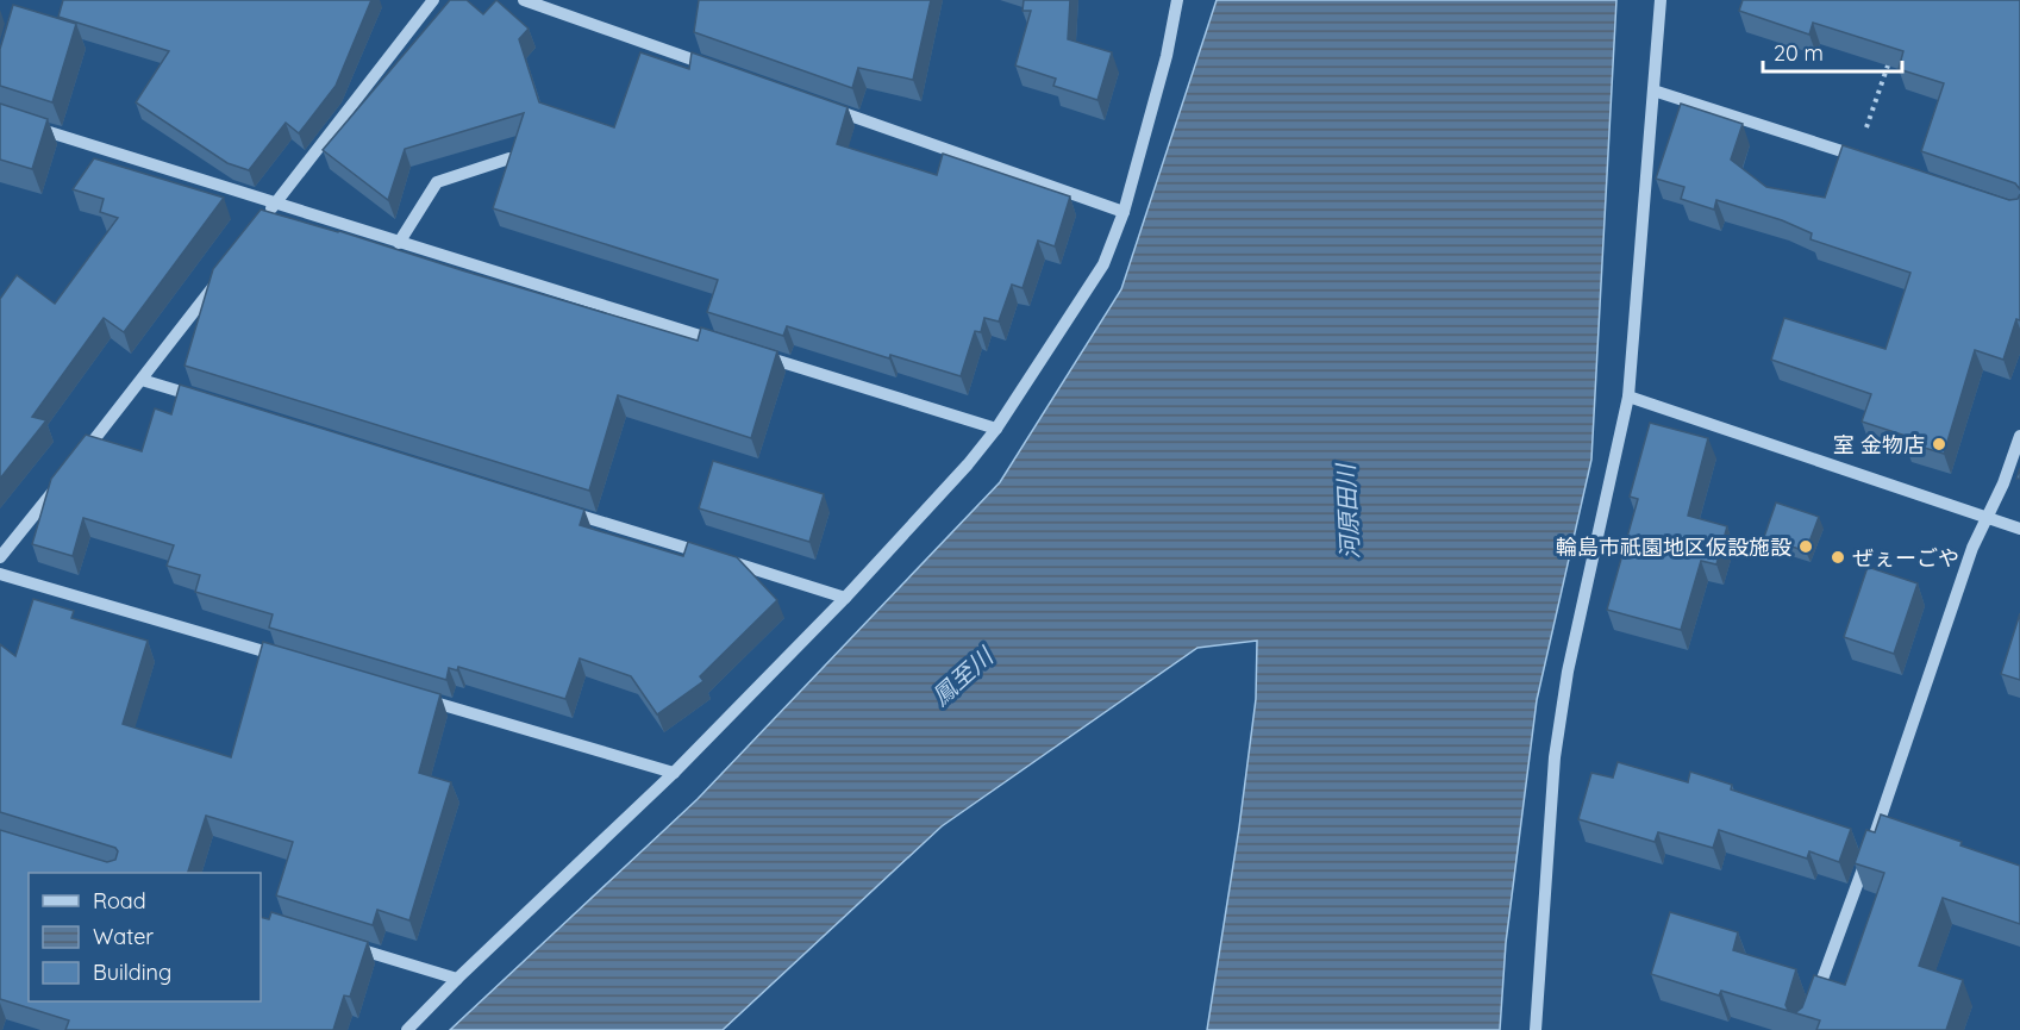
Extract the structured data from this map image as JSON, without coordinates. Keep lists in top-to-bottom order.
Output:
{
  "water": ["河原田川", "鳳至川"],
  "places": ["室 金物店", "輪島市祇園地区仮設施設", "ぜぇーごや"],
  "legend": ["Road", "Water", "Building"],
  "scale_bar": "20 m"
}
